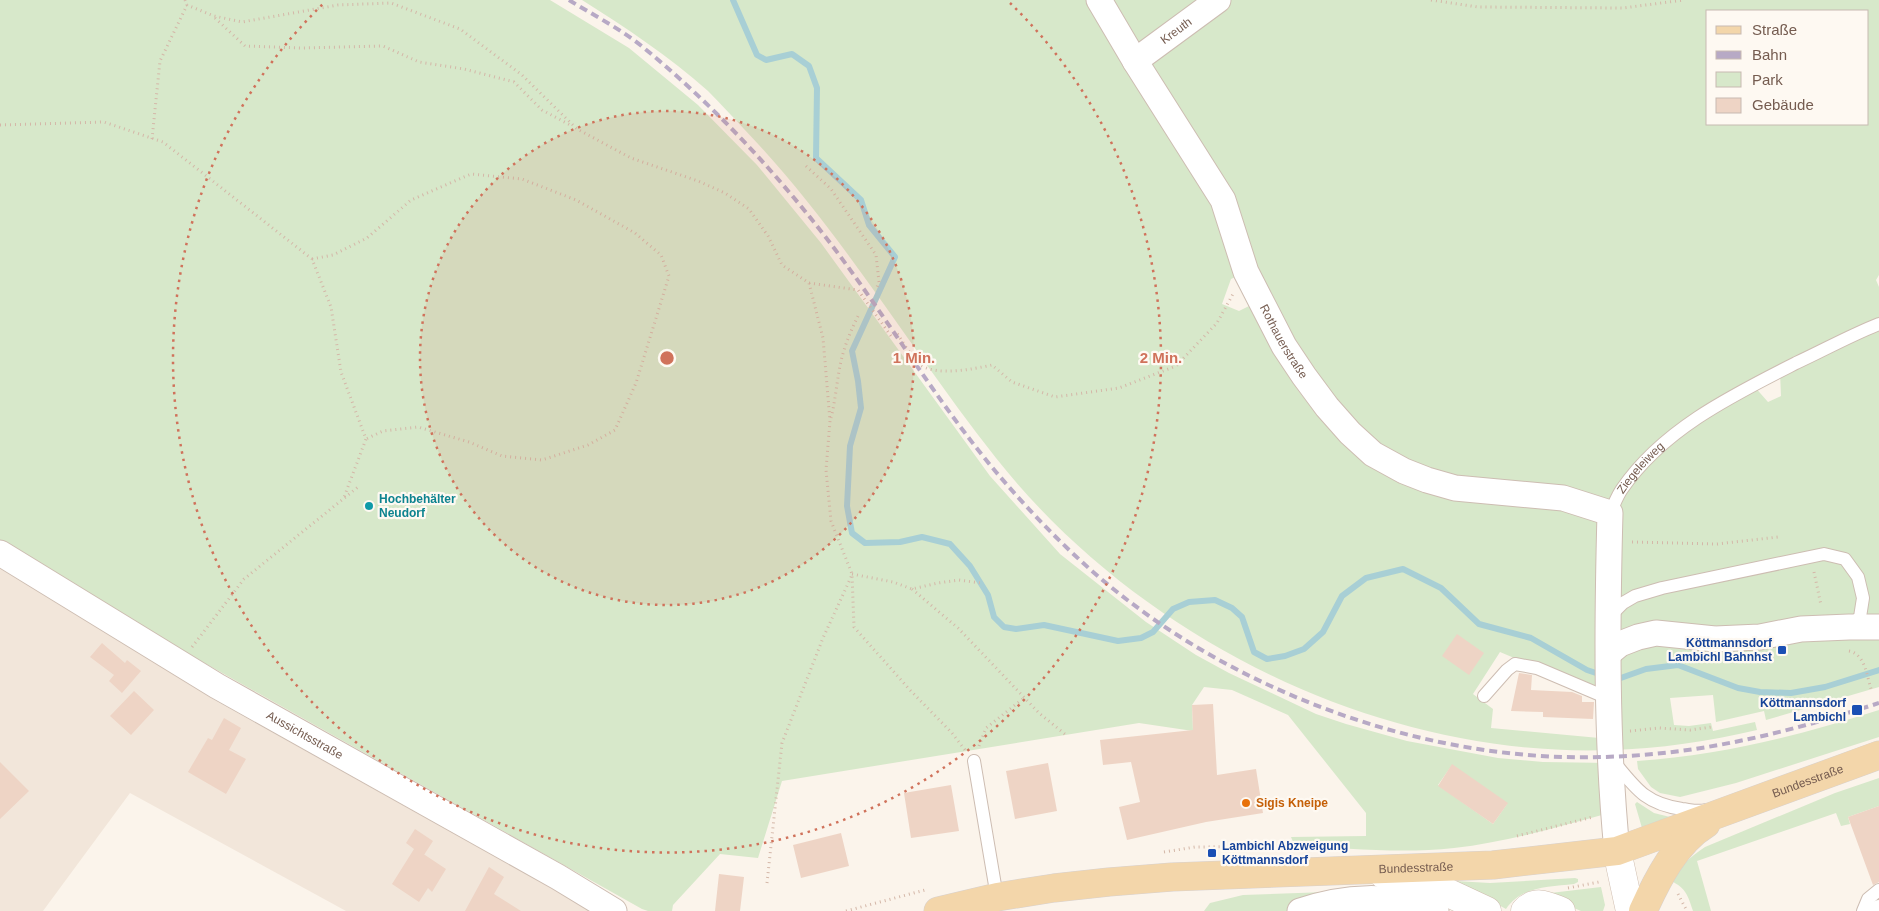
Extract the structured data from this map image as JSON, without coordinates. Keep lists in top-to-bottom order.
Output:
{
  "streets": {
    "main road": ["Bundesstraße"],
    "street": [
      "Kreuth",
      "Rothauerstraße",
      "Ziegeleiweg",
      "Aussichtsstraße"
    ]
  },
  "crossings": [
    ["Kreuth", "Rothauerstraße"],
    ["Rothauerstraße", "Ziegeleiweg"],
    ["Ziegeleiweg", "Bundesstraße"]
  ],
  "places": {
    "other": ["Hochbehälter Neudorf", "Sigis Kneipe"],
    "transit": ["Köttmannsdorf Lambichl Bahnhst", "Köttmannsdorf Lambichl", "Lambichl Abzweigung Köttmannsdorf"]
  },
  "legend": [
    "Straße",
    "Bahn",
    "Park",
    "Gebäude"
  ],
  "rings": ["1 Min.", "2 Min."]
}
